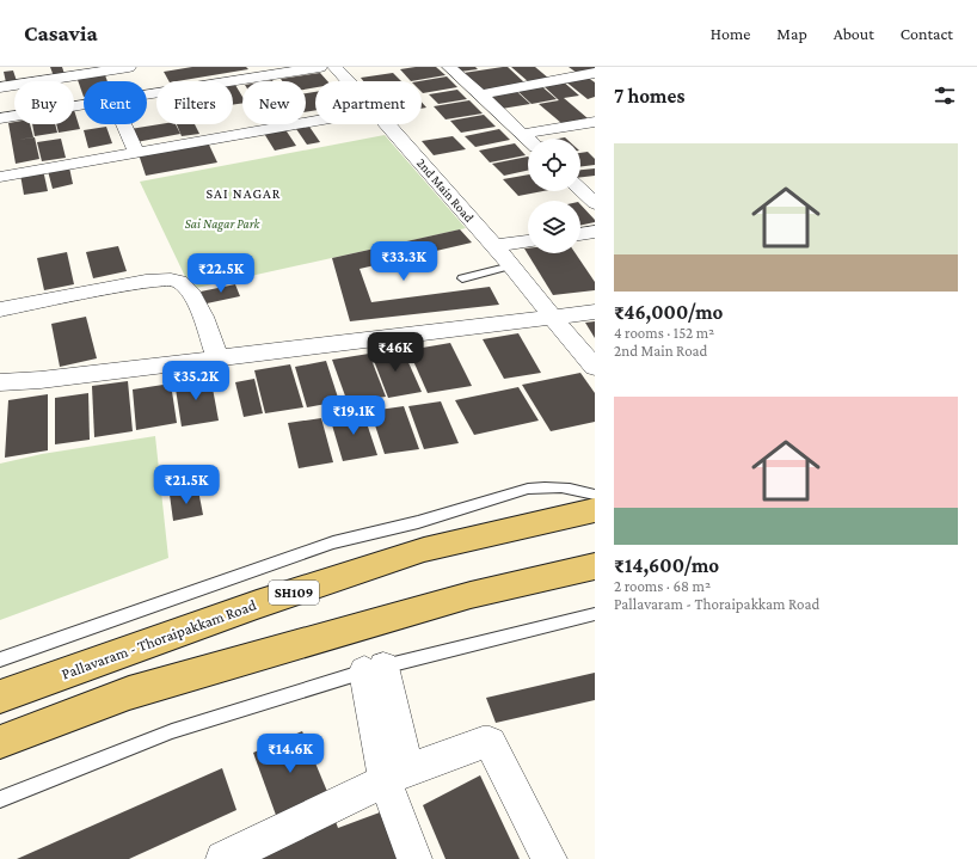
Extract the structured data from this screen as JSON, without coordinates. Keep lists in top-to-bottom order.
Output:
{
  "streets": {
    "main road": ["SH109", "Pallavaram - Thoraipakkam Road"],
    "street": ["2nd Main Road"]
  },
  "districts": ["SAI NAGAR"],
  "parks": ["Sai Nagar Park"],
  "page": {
    "header": "Casavia",
    "nav": [
      "Home",
      "Map",
      "About",
      "Contact"
    ],
    "heading": "7 homes",
    "chip": [
      "Buy",
      "Rent",
      "Filters",
      "New",
      "Apartment"
    ],
    "list": [
      {
        "name": "₹46,000/mo",
        "note": "4 rooms · 152 m² · 2nd Main Road"
      },
      {
        "name": "₹14,600/mo",
        "note": "2 rooms · 68 m² · Pallavaram - Thoraipakkam Road"
      }
    ],
    "price": [
      "₹33.3K",
      "₹22.5K",
      "₹46K",
      "₹35.2K",
      "₹19.1K",
      "₹21.5K",
      "₹14.6K"
    ]
  }
}
